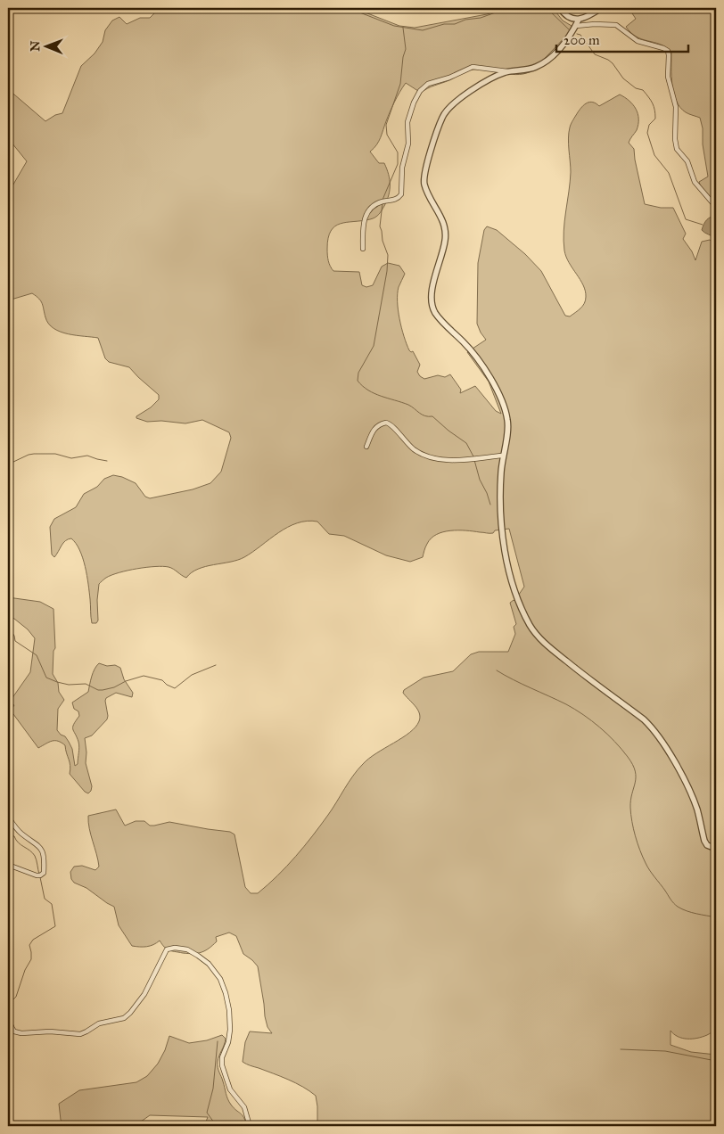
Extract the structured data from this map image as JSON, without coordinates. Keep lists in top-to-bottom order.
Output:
{
  "scale_bar": "200 m",
  "north": "left"
}
